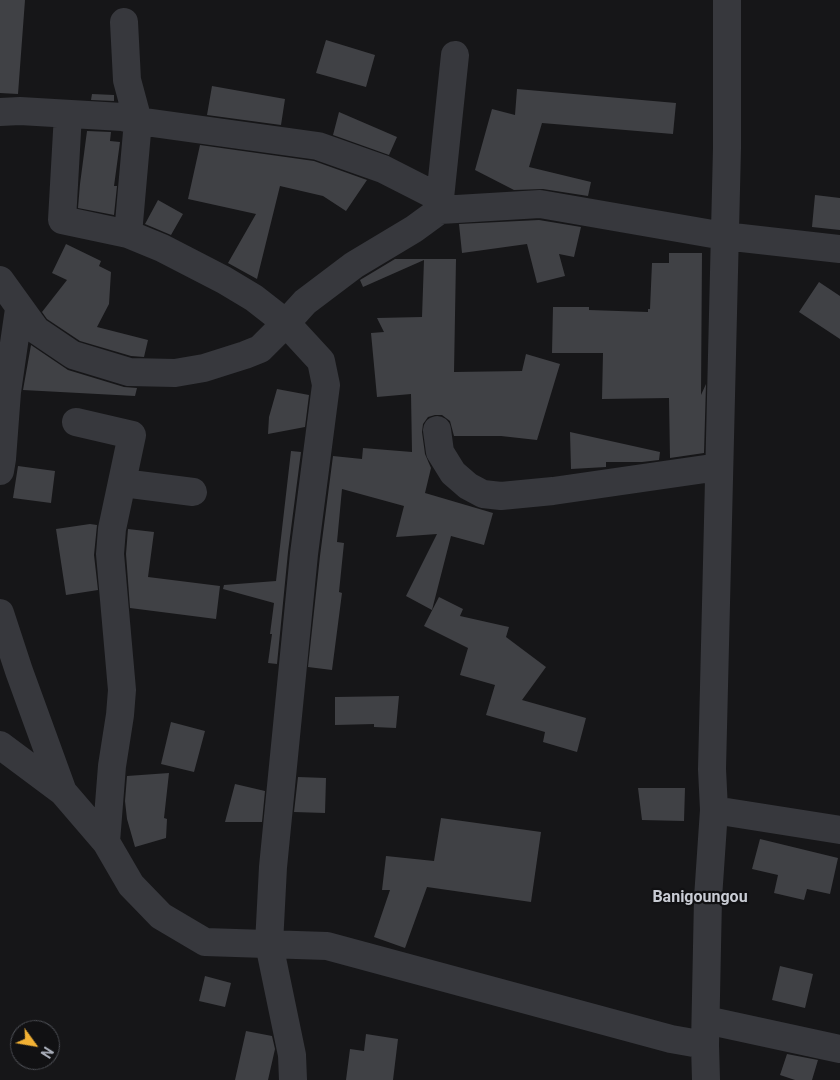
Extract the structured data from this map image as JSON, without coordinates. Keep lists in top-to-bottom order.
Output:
{
  "districts": ["Banigoungou"],
  "north": "bottom right"
}
